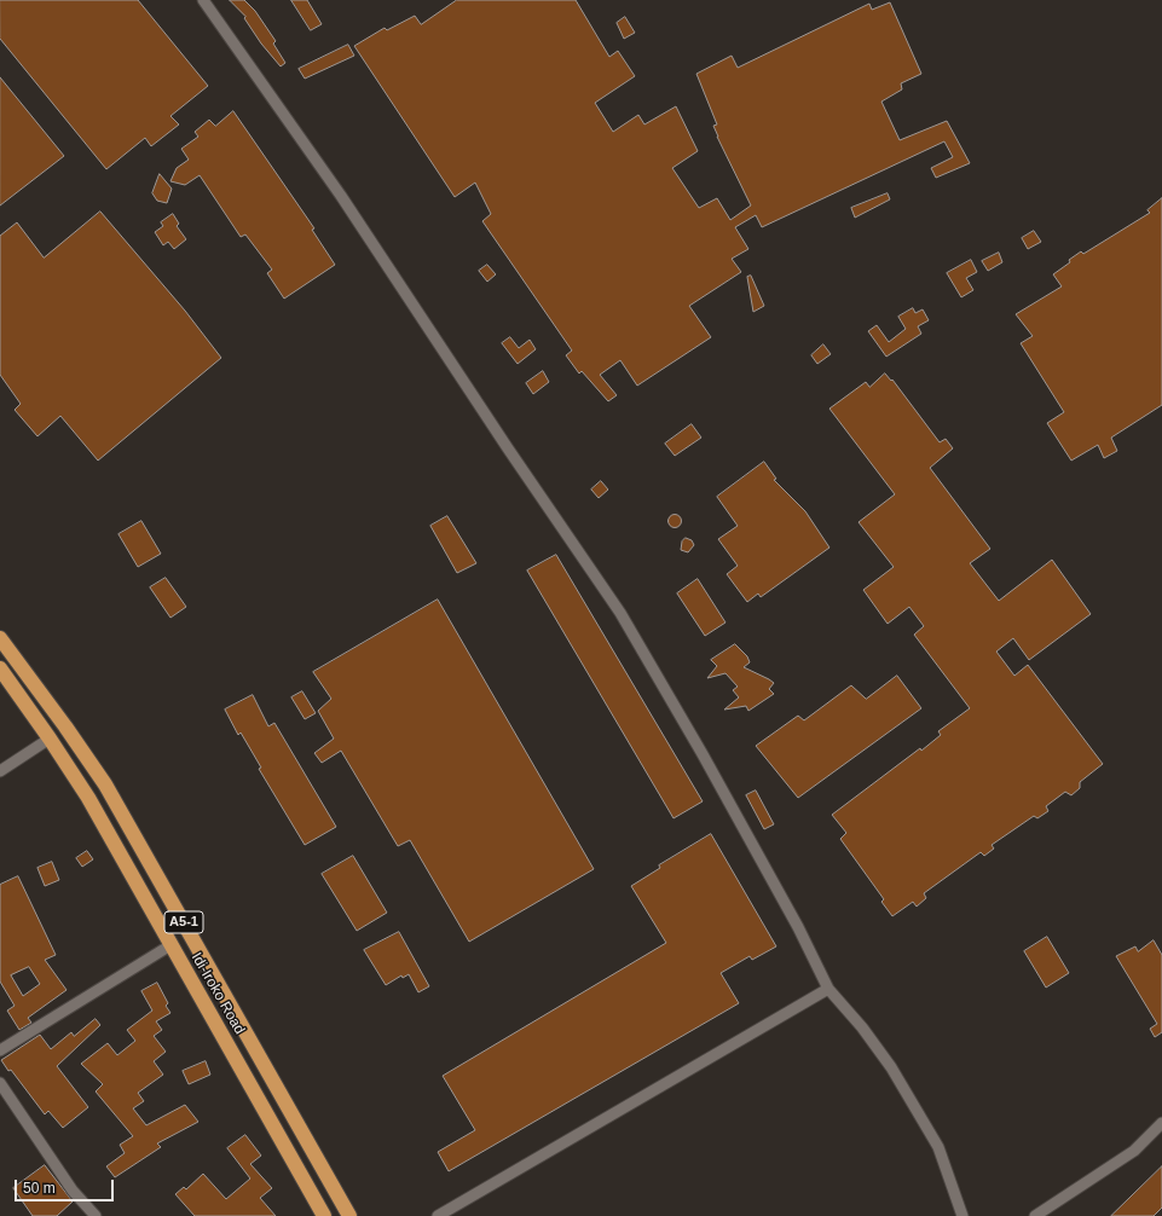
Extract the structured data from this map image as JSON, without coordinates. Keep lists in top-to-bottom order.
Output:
{
  "streets": {
    "highway": ["A5-1", "Idi-Iroko Road"]
  },
  "scale_bar": "50 m"
}
